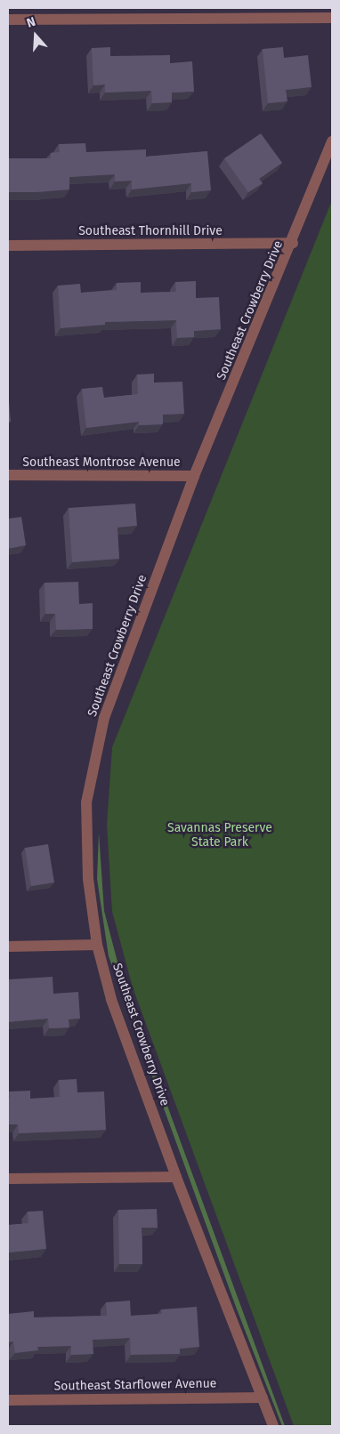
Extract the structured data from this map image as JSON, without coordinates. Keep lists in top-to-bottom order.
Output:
{
  "streets": {
    "street": [
      "Southeast Thornhill Drive",
      "Southeast Crowberry Drive",
      "Southeast Montrose Avenue",
      "Southeast Starflower Avenue"
    ]
  },
  "crossings": [
    ["Southeast Thornhill Drive", "Southeast Crowberry Drive"],
    ["Southeast Crowberry Drive", "Southeast Montrose Avenue"],
    ["Southeast Crowberry Drive", "Southeast Starflower Avenue"]
  ],
  "parks": ["Savannas Preserve State Park"],
  "north": "top"
}
